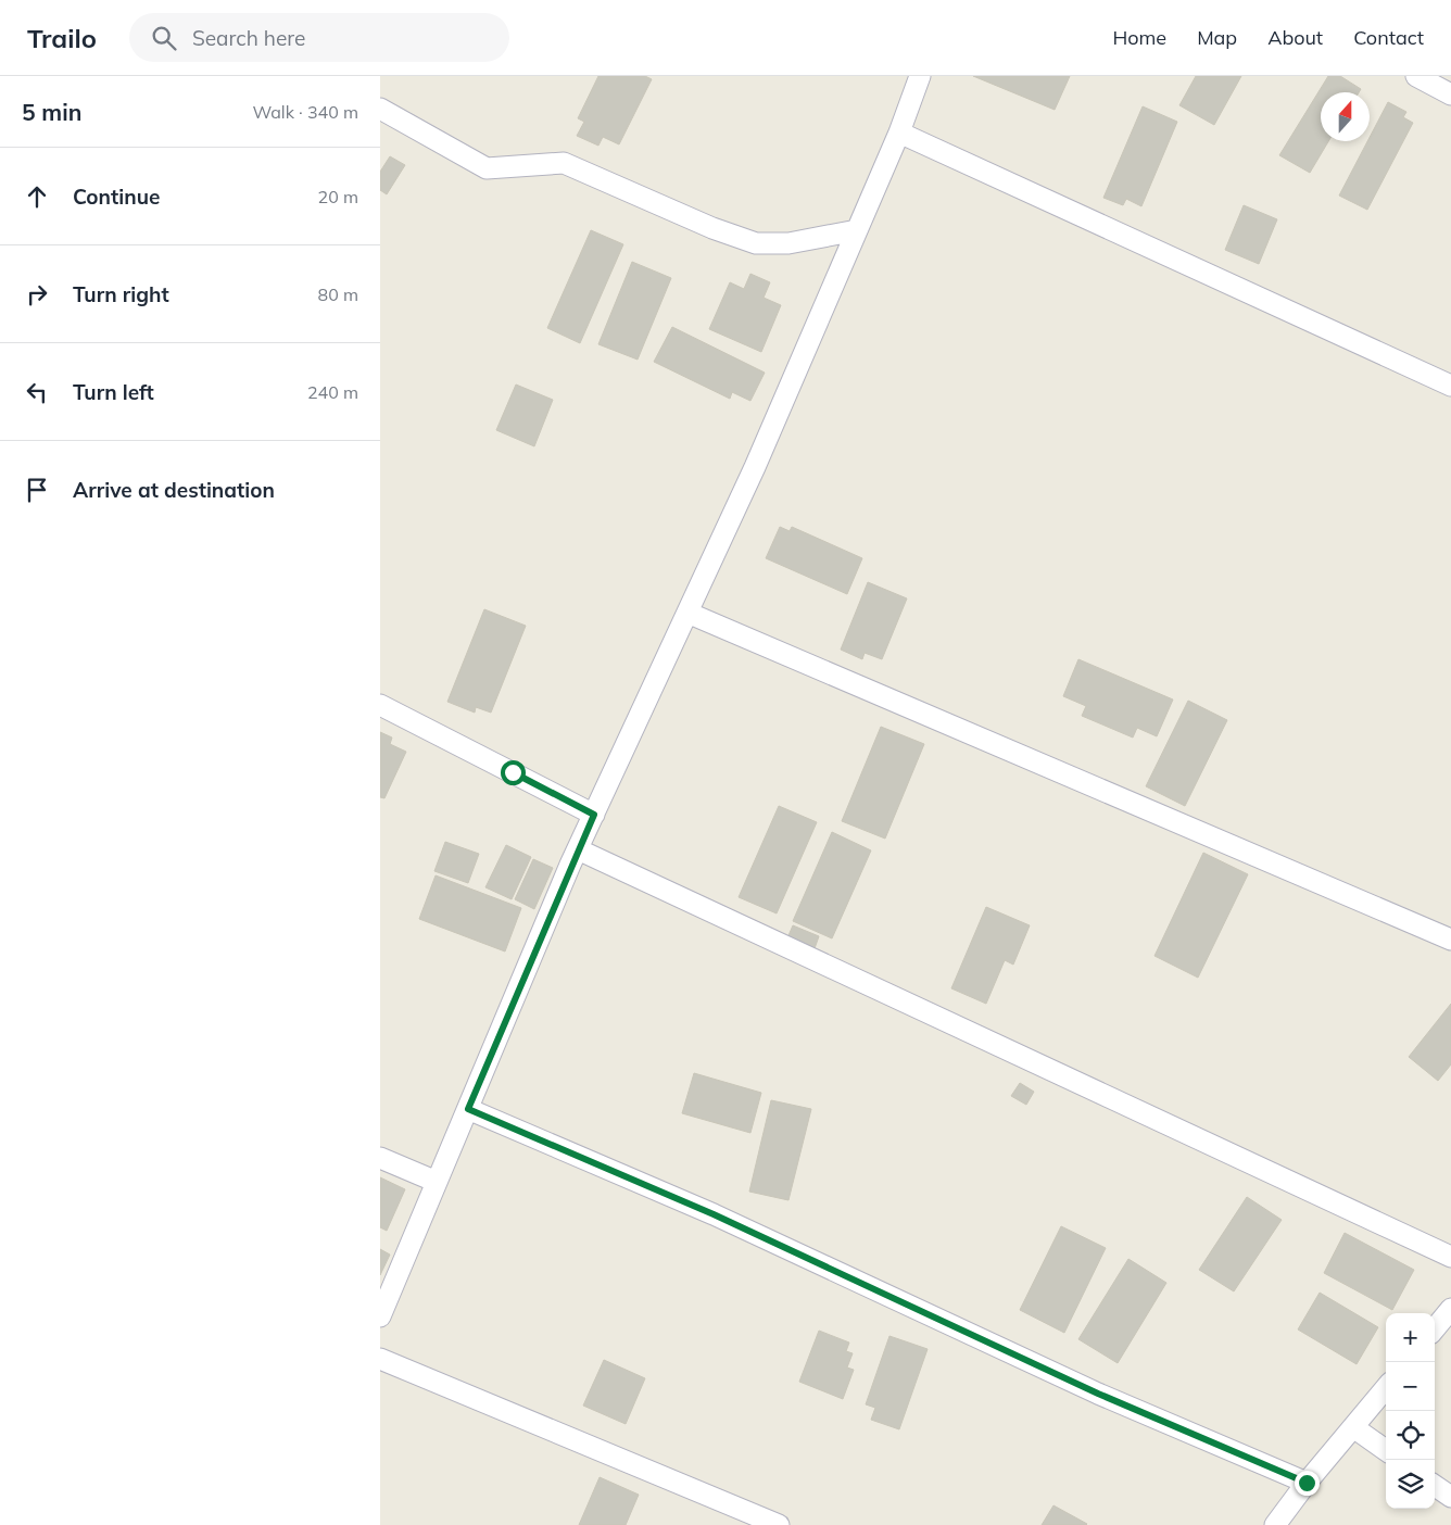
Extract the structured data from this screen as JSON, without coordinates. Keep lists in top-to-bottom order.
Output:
{
  "north": "top",
  "page": {
    "header": "Trailo",
    "search": "Search here",
    "nav": [
      "Home",
      "Map",
      "About",
      "Contact"
    ],
    "heading": ["5 min", "Walk · 340 m"],
    "list": [
      ["Continue", "20 m"],
      ["Turn right", "80 m"],
      ["Turn left", "240 m"],
      "Arrive at destination"
    ],
    "map_buttons": ["+", "−"]
  }
}
